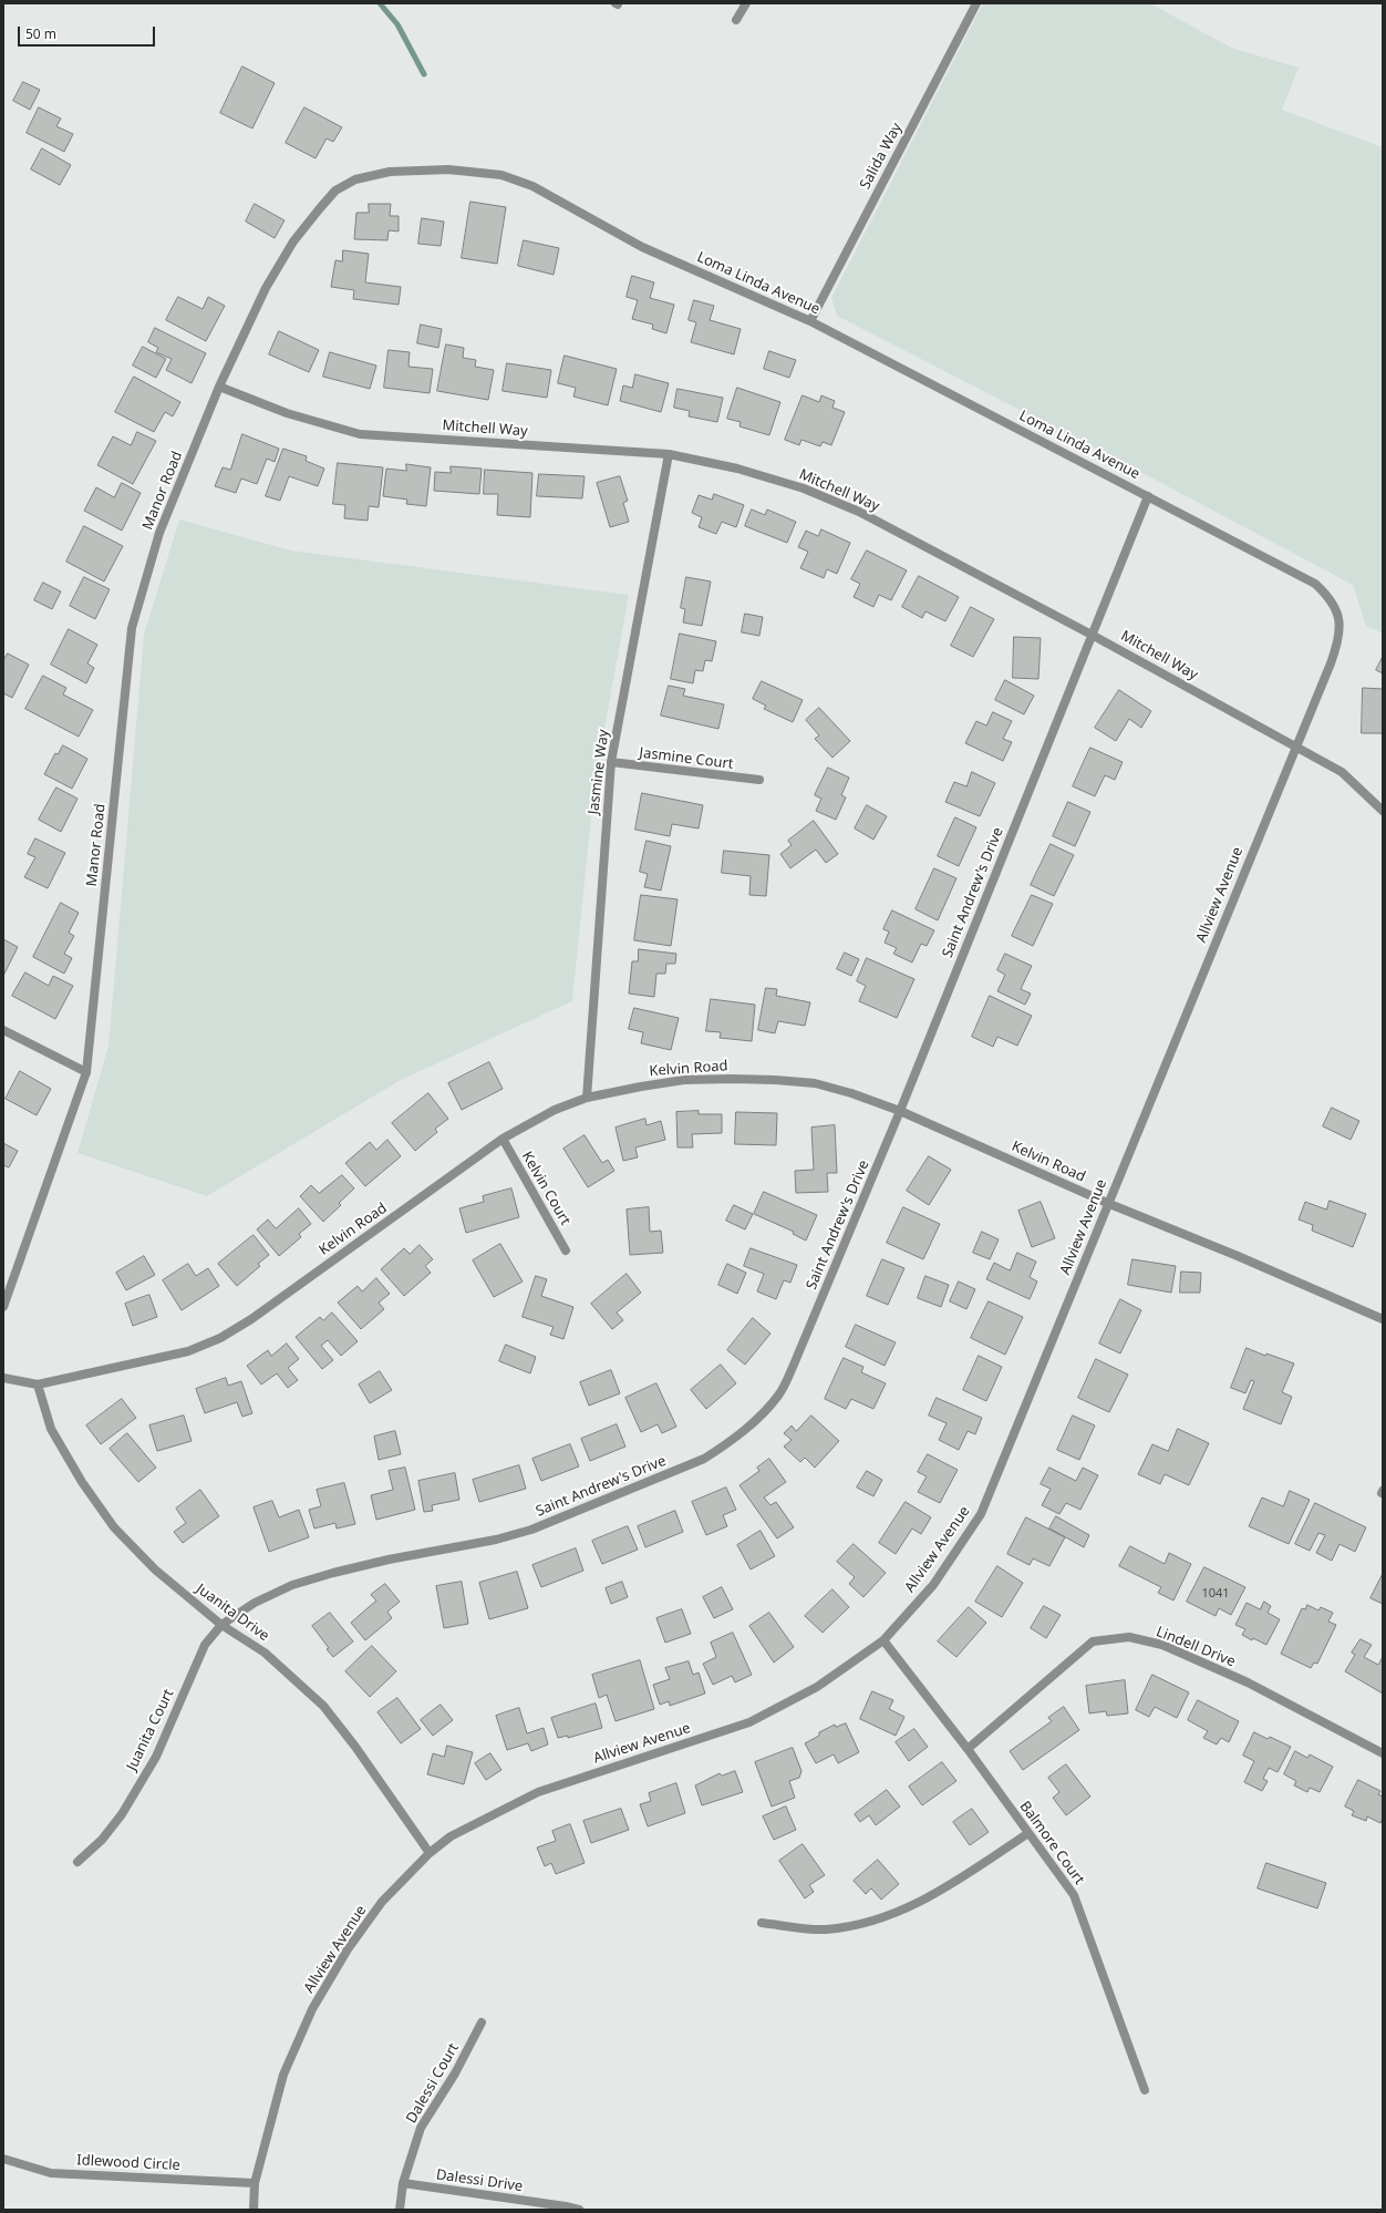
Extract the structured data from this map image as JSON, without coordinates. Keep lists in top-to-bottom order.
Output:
{
  "streets": {
    "street": [
      "Salida Way",
      "Loma Linda Avenue",
      "Mitchell Way",
      "Manor Road",
      "Jasmine Court",
      "Jasmine Way",
      "Saint Andrew's Drive",
      "Allview Avenue",
      "Kelvin Road",
      "Kelvin Court",
      "Juanita Drive",
      "Lindell Drive",
      "Juanita Court",
      "Balmore Court",
      "Dalessi Court",
      "Idlewood Circle",
      "Dalessi Drive"
    ]
  },
  "crossings": [
    ["Salida Way", "Loma Linda Avenue"],
    ["Loma Linda Avenue", "Mitchell Way"],
    ["Loma Linda Avenue", "Manor Road"],
    ["Loma Linda Avenue", "Saint Andrew's Drive"],
    ["Loma Linda Avenue", "Allview Avenue"],
    ["Mitchell Way", "Manor Road"],
    ["Mitchell Way", "Jasmine Way"],
    ["Mitchell Way", "Saint Andrew's Drive"],
    ["Mitchell Way", "Allview Avenue"],
    ["Jasmine Court", "Jasmine Way"],
    ["Jasmine Way", "Kelvin Road"],
    ["Saint Andrew's Drive", "Kelvin Road"],
    ["Saint Andrew's Drive", "Juanita Drive"],
    ["Saint Andrew's Drive", "Juanita Court"],
    ["Allview Avenue", "Kelvin Road"],
    ["Allview Avenue", "Juanita Drive"],
    ["Allview Avenue", "Balmore Court"],
    ["Allview Avenue", "Idlewood Circle"],
    ["Kelvin Road", "Kelvin Court"],
    ["Kelvin Road", "Juanita Drive"],
    ["Juanita Drive", "Juanita Court"],
    ["Lindell Drive", "Balmore Court"],
    ["Dalessi Court", "Dalessi Drive"]
  ],
  "house_numbers": ["1041"],
  "scale_bar": "50 m"
}
